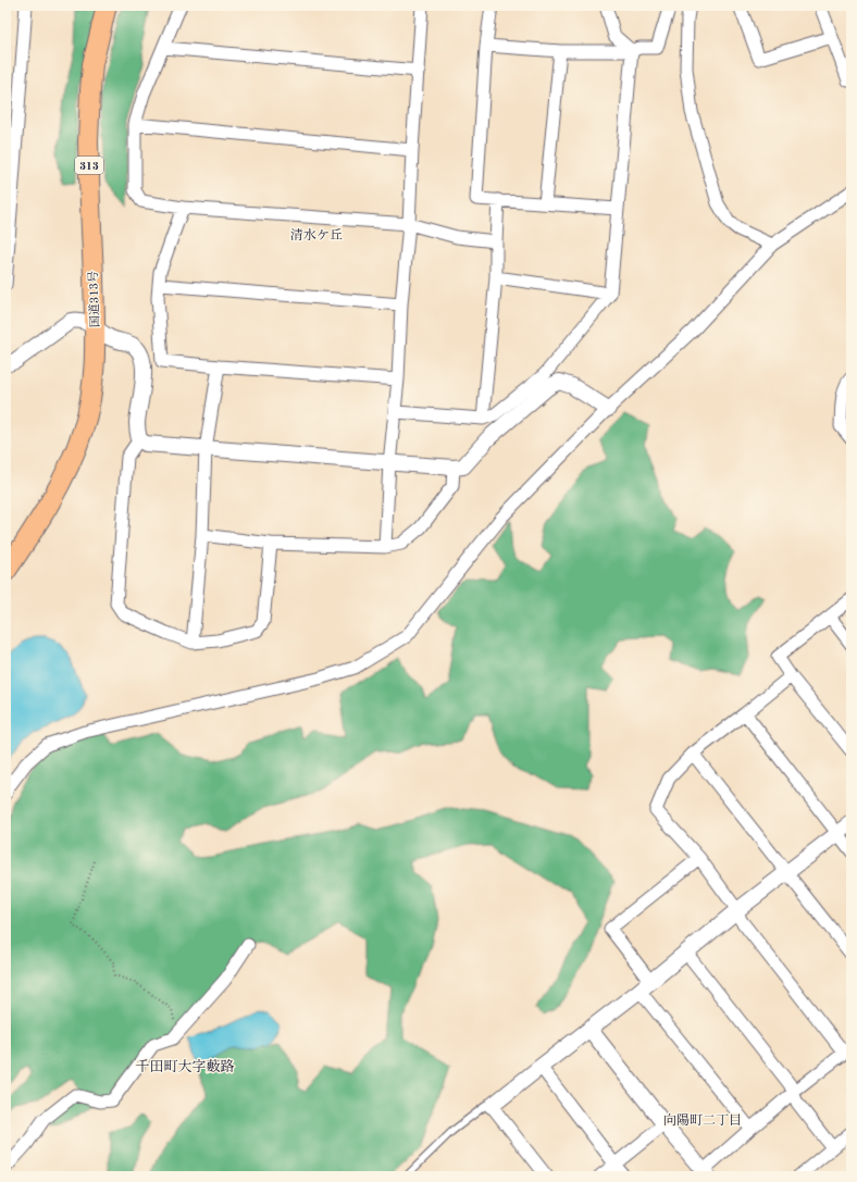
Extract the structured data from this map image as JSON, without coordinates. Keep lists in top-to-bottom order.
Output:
{
  "streets": {
    "highway": ["313", "国道313号"]
  },
  "districts": ["清水ケ丘", "千田町大字藪路", "向陽町二丁目"]
}
